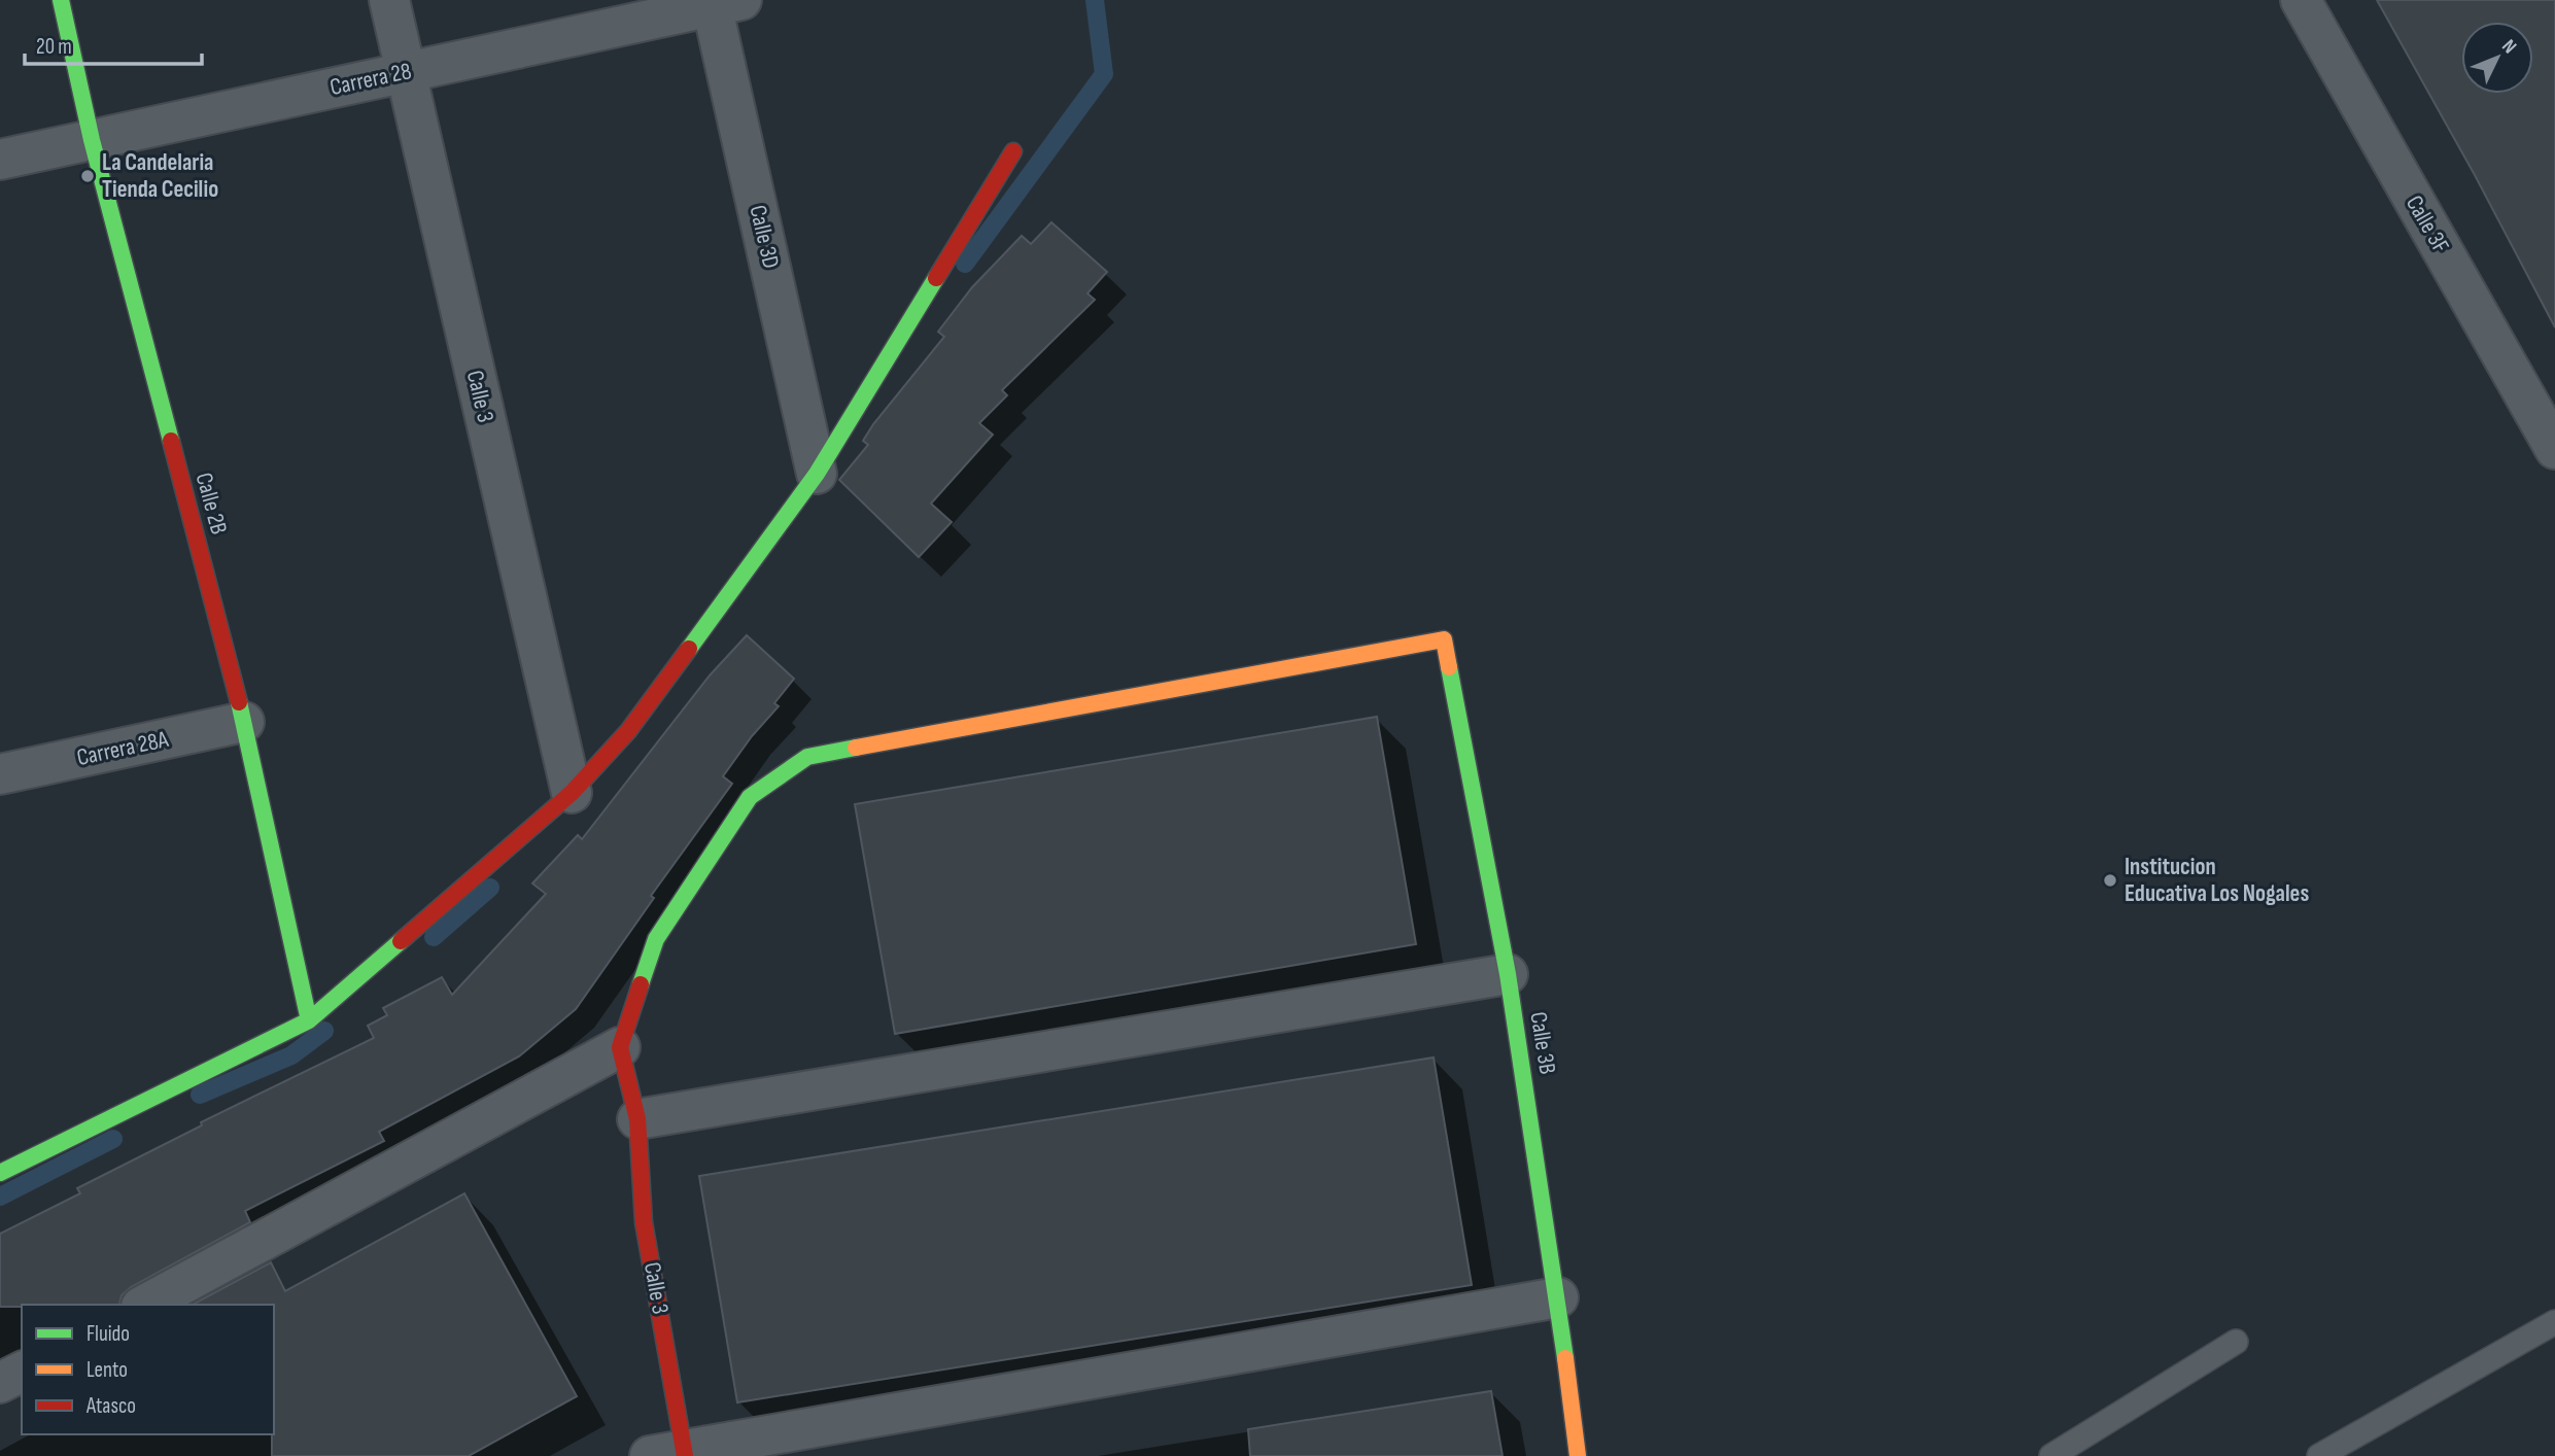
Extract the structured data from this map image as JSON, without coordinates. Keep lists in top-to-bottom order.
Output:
{
  "streets": {
    "street": [
      "Carrera 28",
      "Calle 3F",
      "Calle 3D",
      "Calle 3",
      "Calle 2B",
      "Carrera 28A",
      "Calle 3B"
    ]
  },
  "crossings": [
    ["Carrera 28", "Calle 3D"],
    ["Carrera 28", "Calle 3"],
    ["Carrera 28", "Calle 2B"],
    ["Calle 3", "Calle 3B"],
    ["Calle 2B", "Carrera 28A"]
  ],
  "places": ["La Candelaria Tienda Cecilio", "Institucion Educativa Los Nogales"],
  "legend": ["Fluido", "Lento", "Atasco"],
  "scale_bar": "20 m",
  "north": "top right"
}
